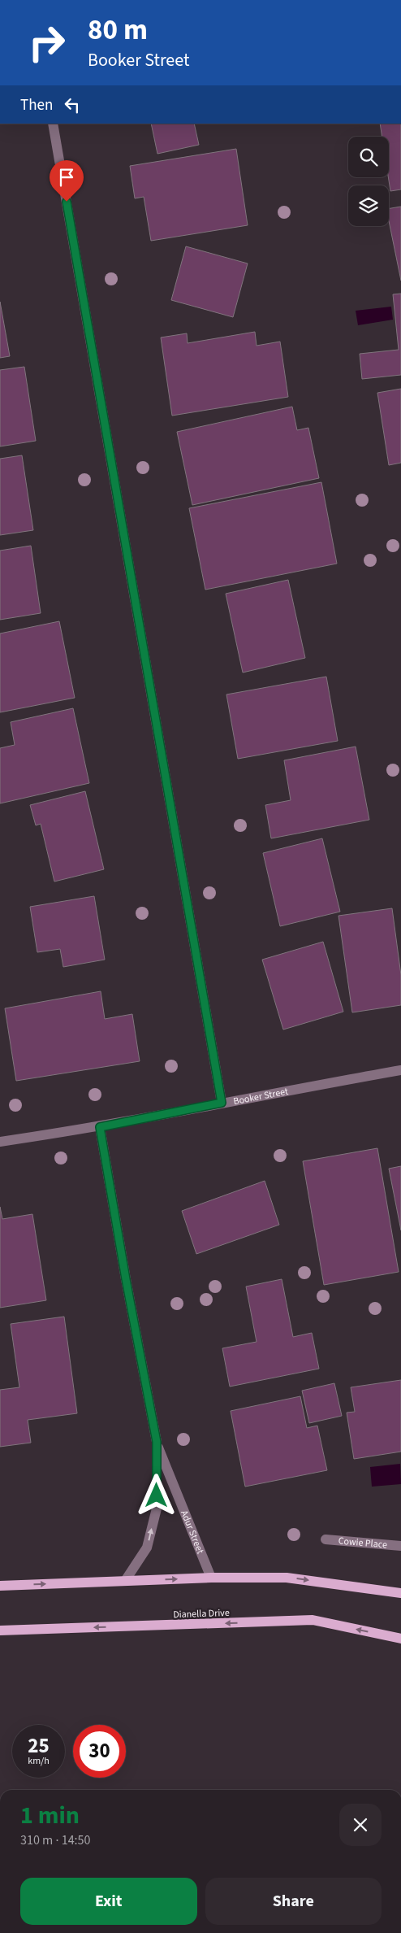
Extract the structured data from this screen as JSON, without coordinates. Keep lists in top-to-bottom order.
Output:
{
  "streets": {
    "main road": ["Dianella Drive"],
    "street": ["Booker Street", "Adur Street", "Cowie Place"]
  },
  "crossings": [
    ["Booker Street", "Adur Street"]
  ],
  "page": {
    "turn": ["80 m", "Booker Street"],
    "then": "Then",
    "speed": "25 km/h",
    "limit": "30",
    "heading": ["1 min", "310 m · 14:50"],
    "buttons": ["Exit", "Share"]
  }
}
